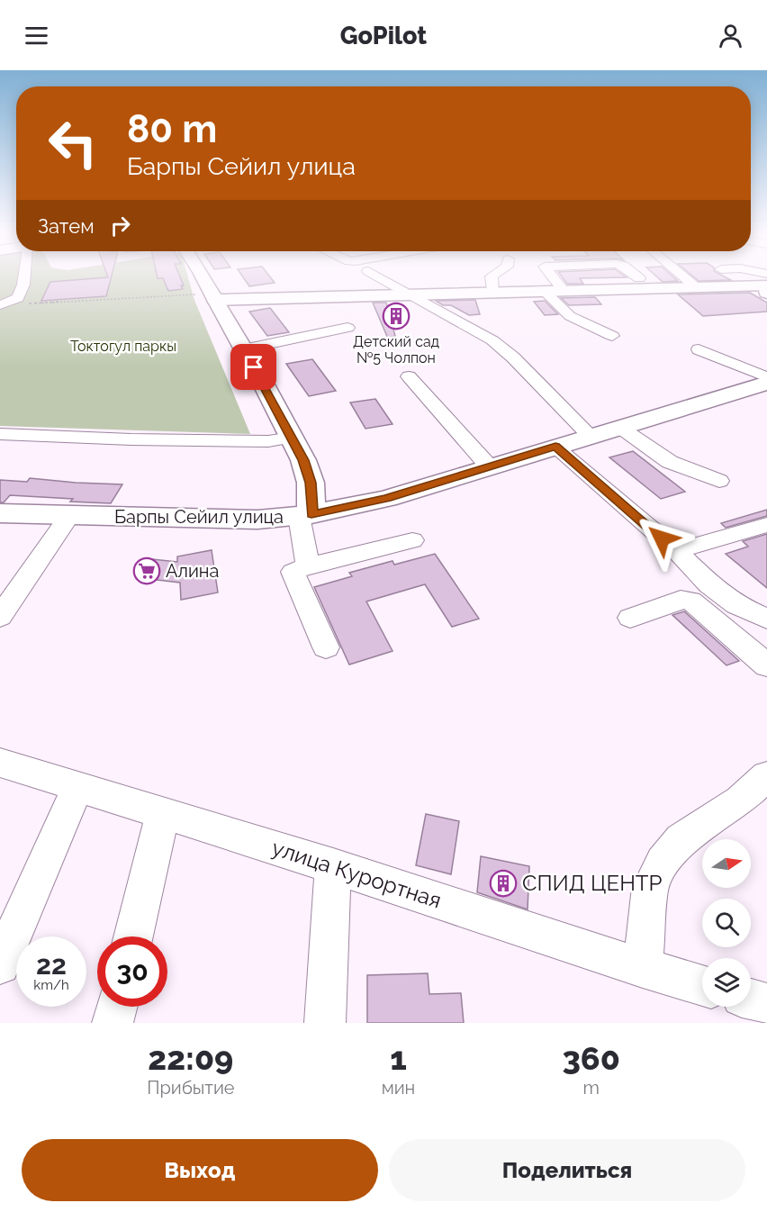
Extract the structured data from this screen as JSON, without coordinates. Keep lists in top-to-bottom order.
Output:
{
  "streets": {
    "main road": ["Барпы Сейил улица"],
    "street": ["улица Курортная"]
  },
  "parks": ["Токтогул паркы"],
  "places": {
    "building": ["Детский сад №5 Чолпон", "СПИД ЦЕНТР"],
    "supermarket": ["Алина"]
  },
  "north": "right",
  "page": {
    "header": "GoPilot",
    "turn": ["80 m", "Барпы Сейил улица"],
    "then": "Затем",
    "speed": "22 km/h",
    "limit": "30",
    "eta": [
      "22:09",
      "Прибытие",
      "1",
      "мин",
      "360",
      "m"
    ],
    "buttons": ["Выход", "Поделиться"]
  }
}
